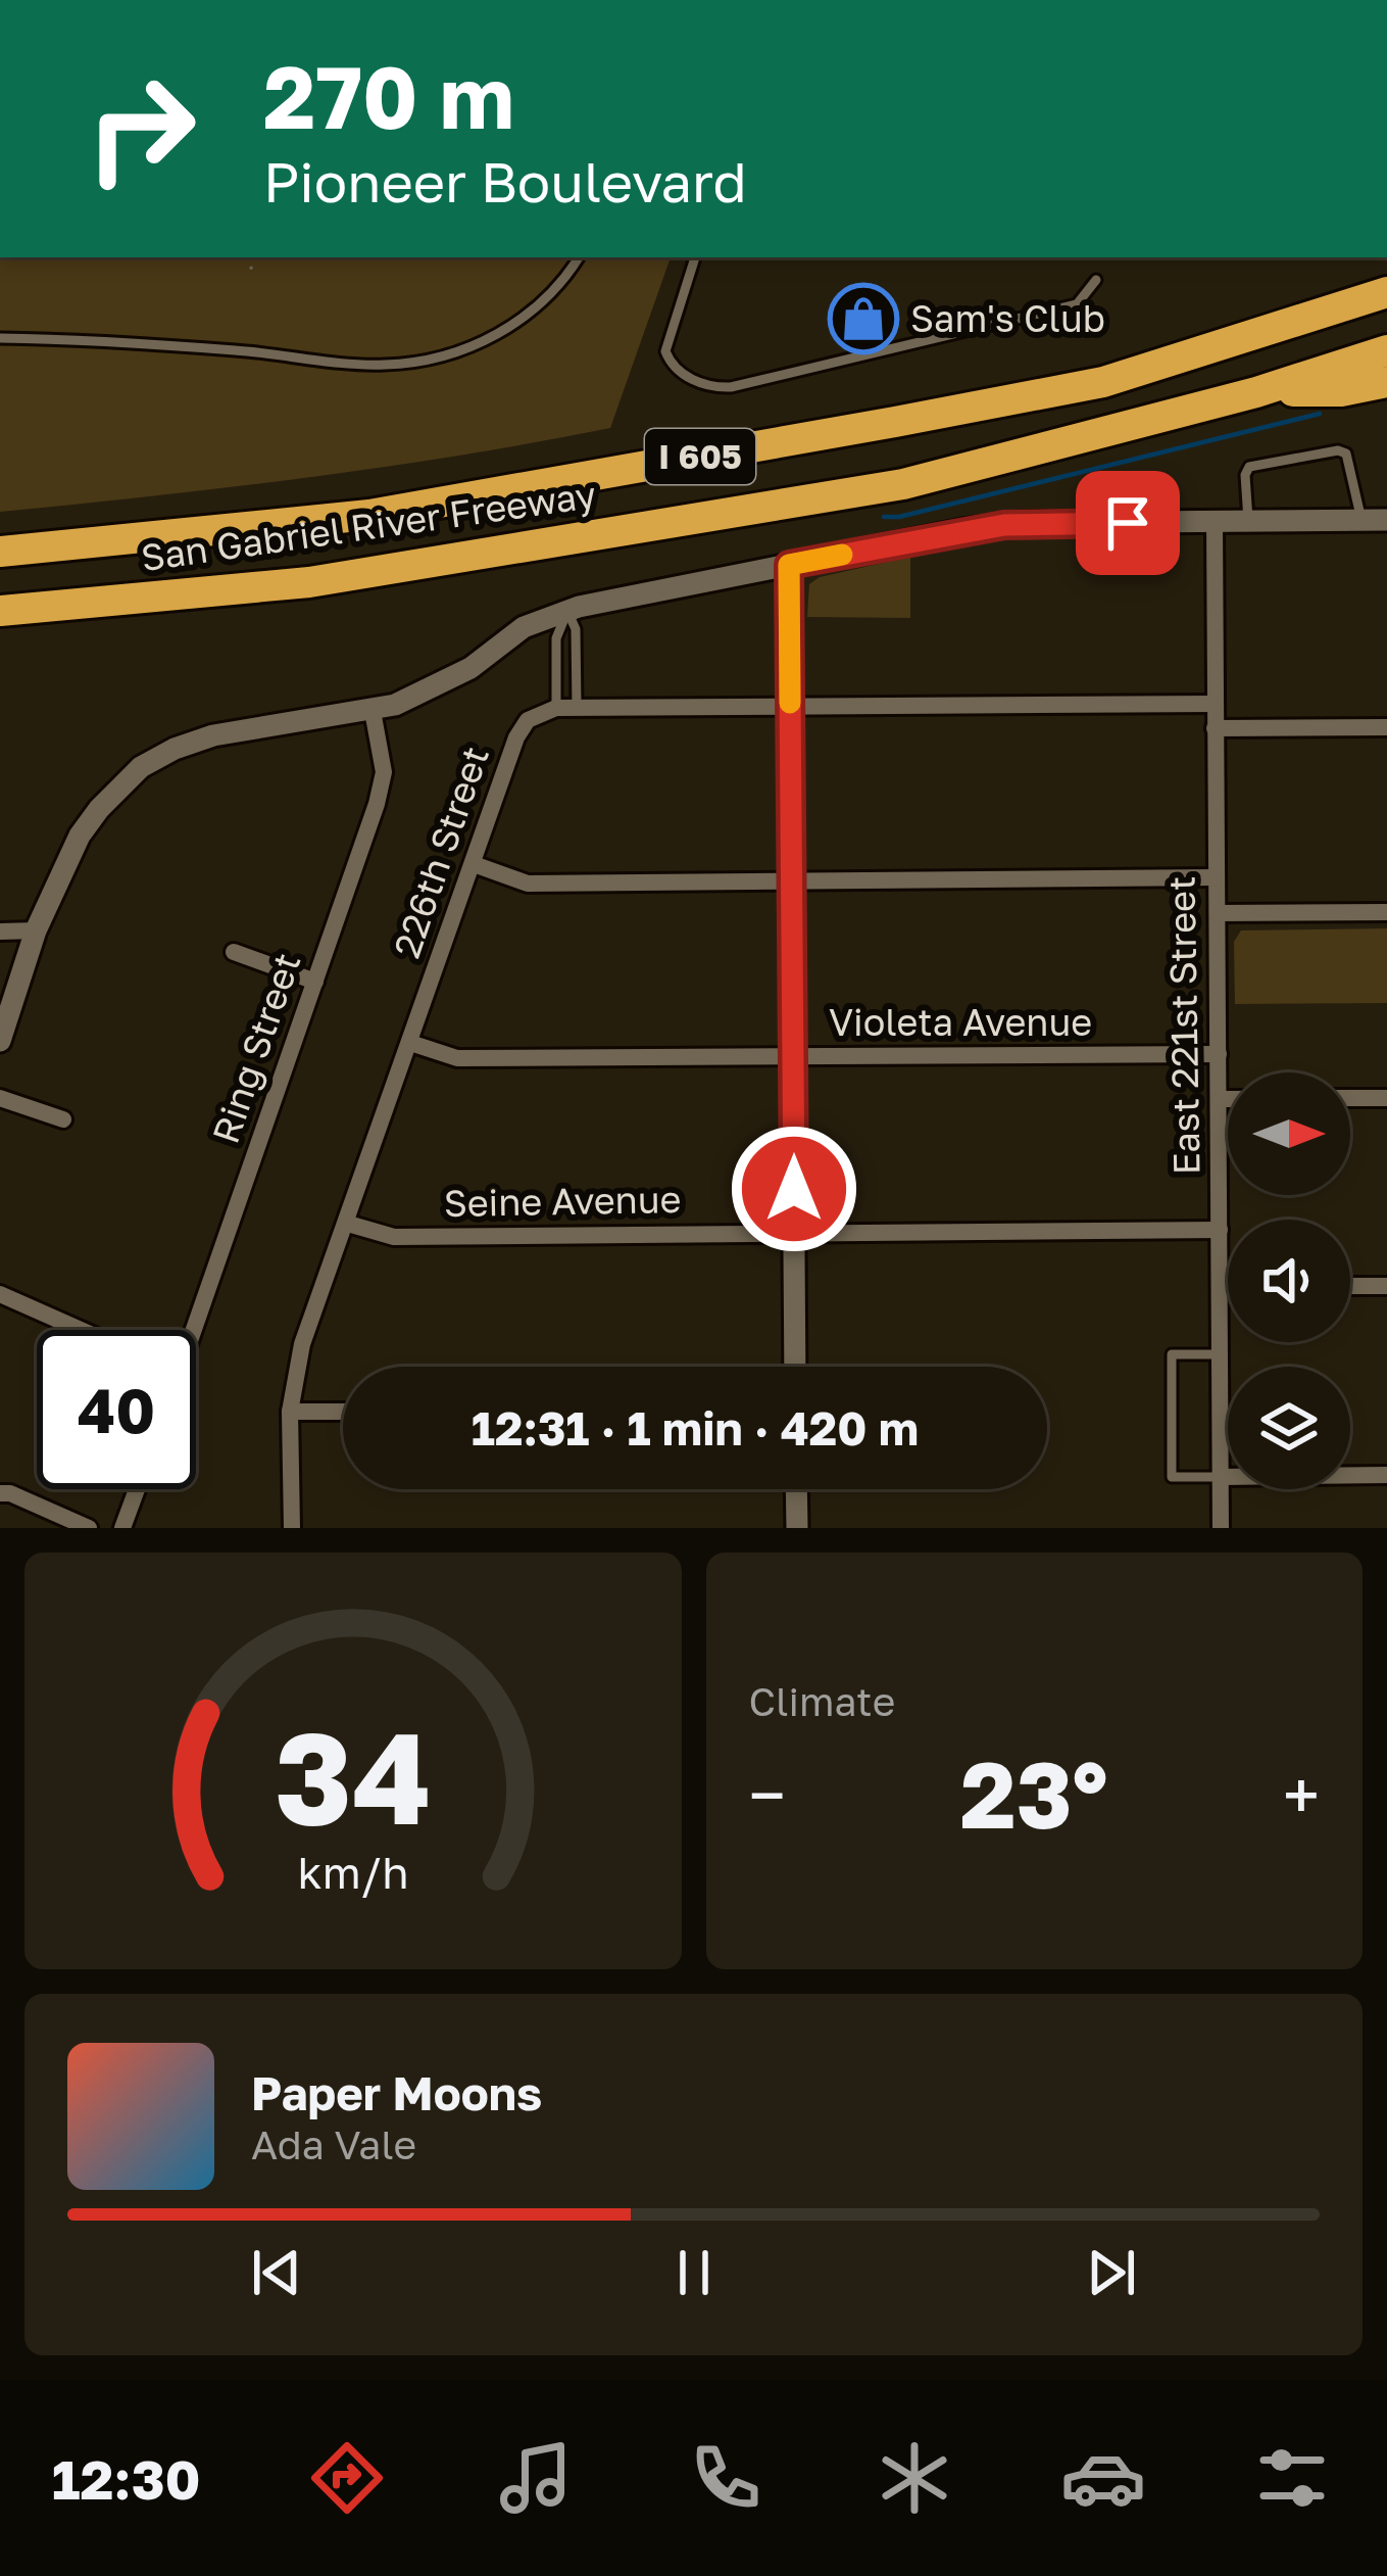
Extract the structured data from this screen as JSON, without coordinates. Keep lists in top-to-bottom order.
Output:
{
  "streets": {
    "highway": ["I 605", "San Gabriel River Freeway"],
    "street": [
      "226th Street",
      "Violeta Avenue",
      "East 221st Street",
      "Ring Street",
      "Seine Avenue"
    ]
  },
  "crossings": [
    ["226th Street", "Violeta Avenue"],
    ["226th Street", "Seine Avenue"],
    ["Violeta Avenue", "East 221st Street"],
    ["East 221st Street", "Seine Avenue"]
  ],
  "places": {
    "shop": ["Sam's Club"]
  },
  "north": "right",
  "page": {
    "turn": ["270 m", "Pioneer Boulevard"],
    "limit": "40",
    "trip": "12:31 · 1 min · 420 m",
    "tile": "Climate",
    "heat": ["−", "23°", "+"],
    "song": ["Paper Moons", "Ada Vale"],
    "tabs": "12:30",
    "gauge": ["34", "km/h"]
  }
}
